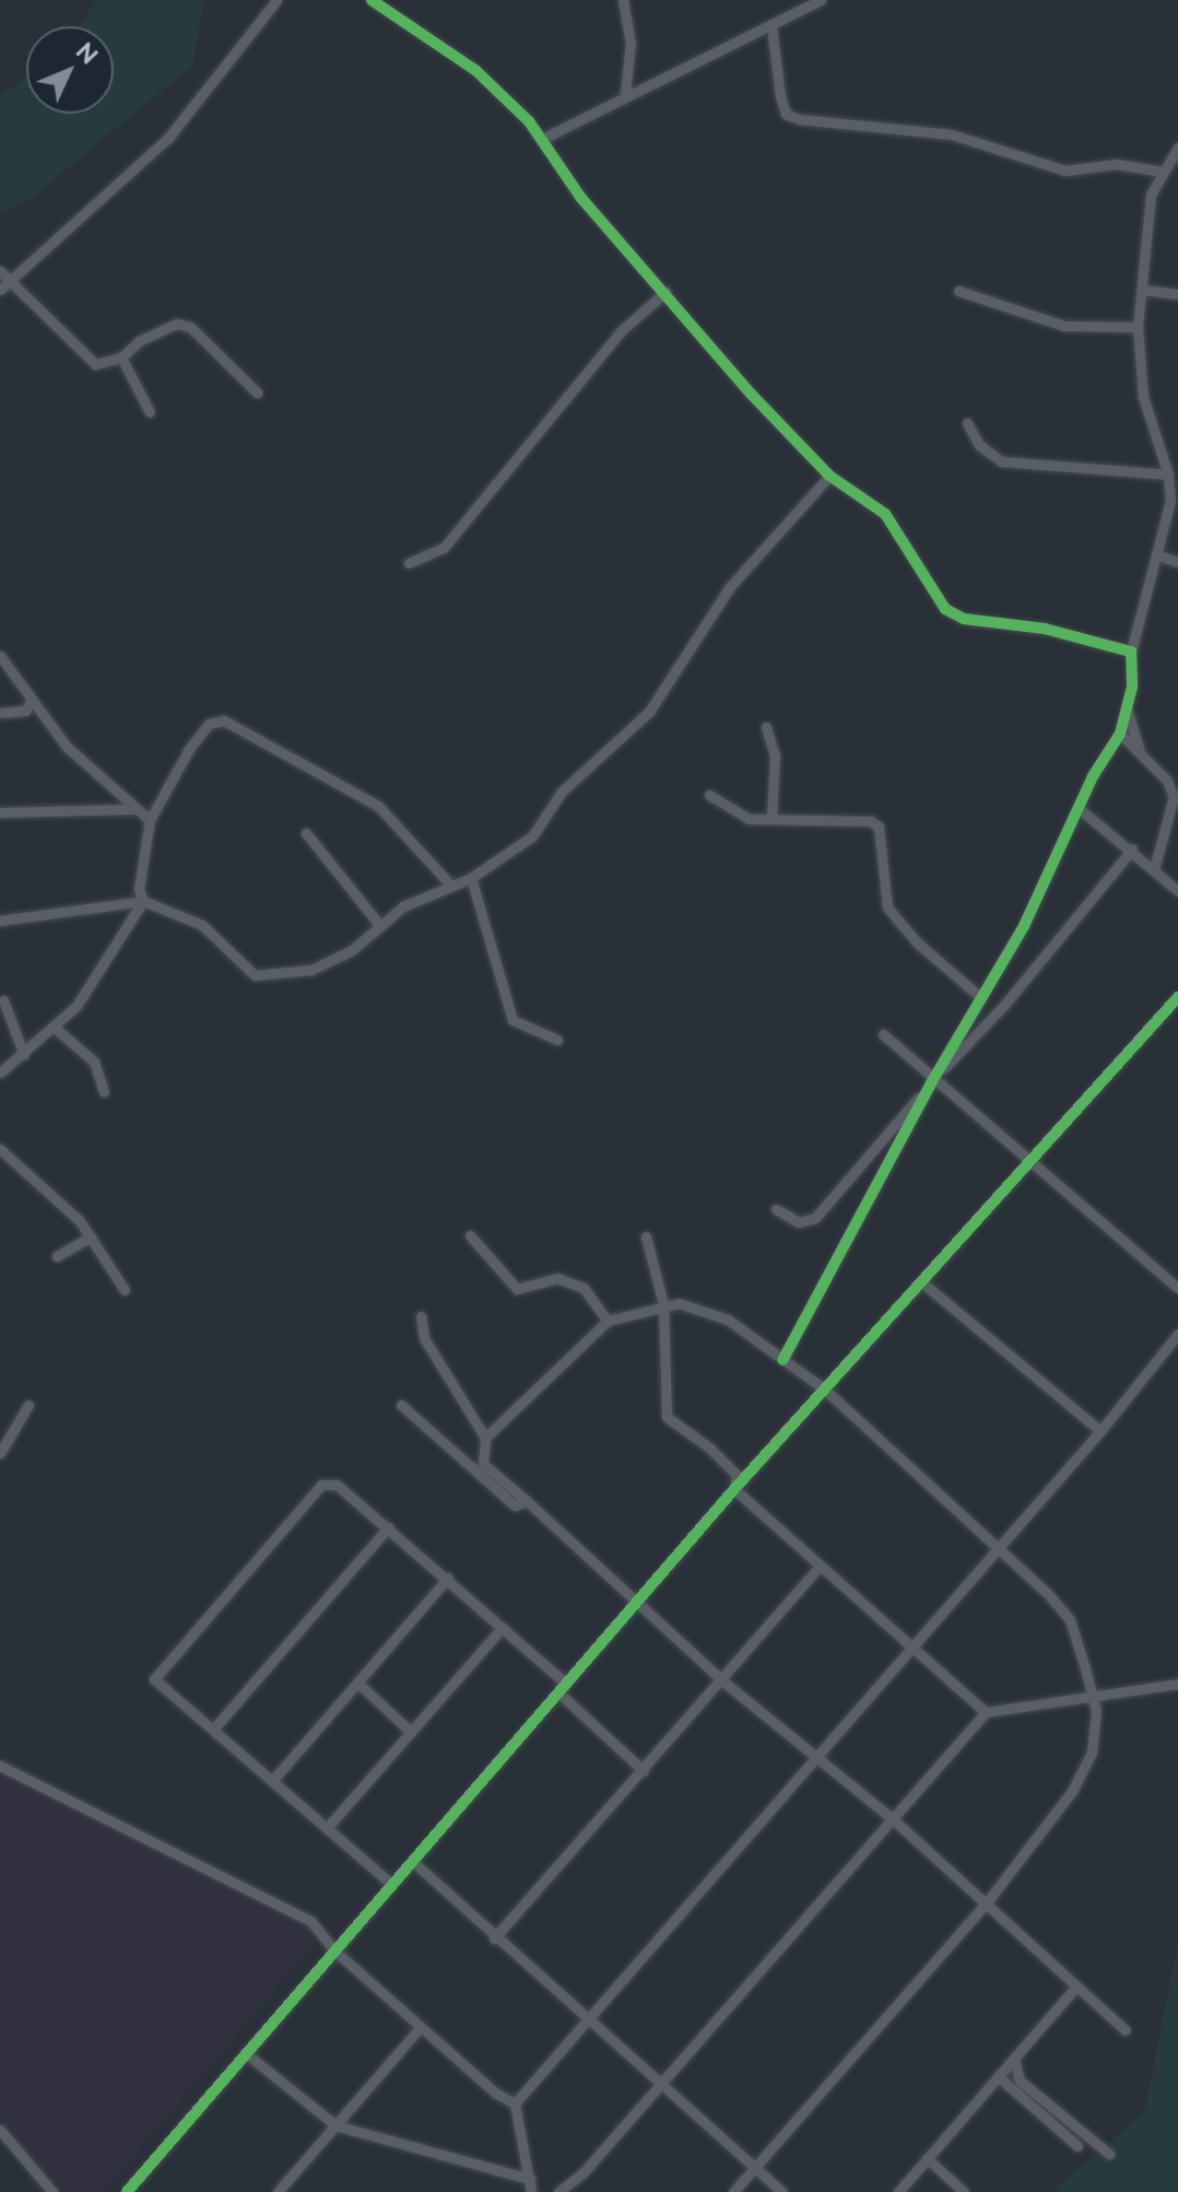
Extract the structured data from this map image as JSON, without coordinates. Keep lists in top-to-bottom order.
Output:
{
  "north": "top right"
}
